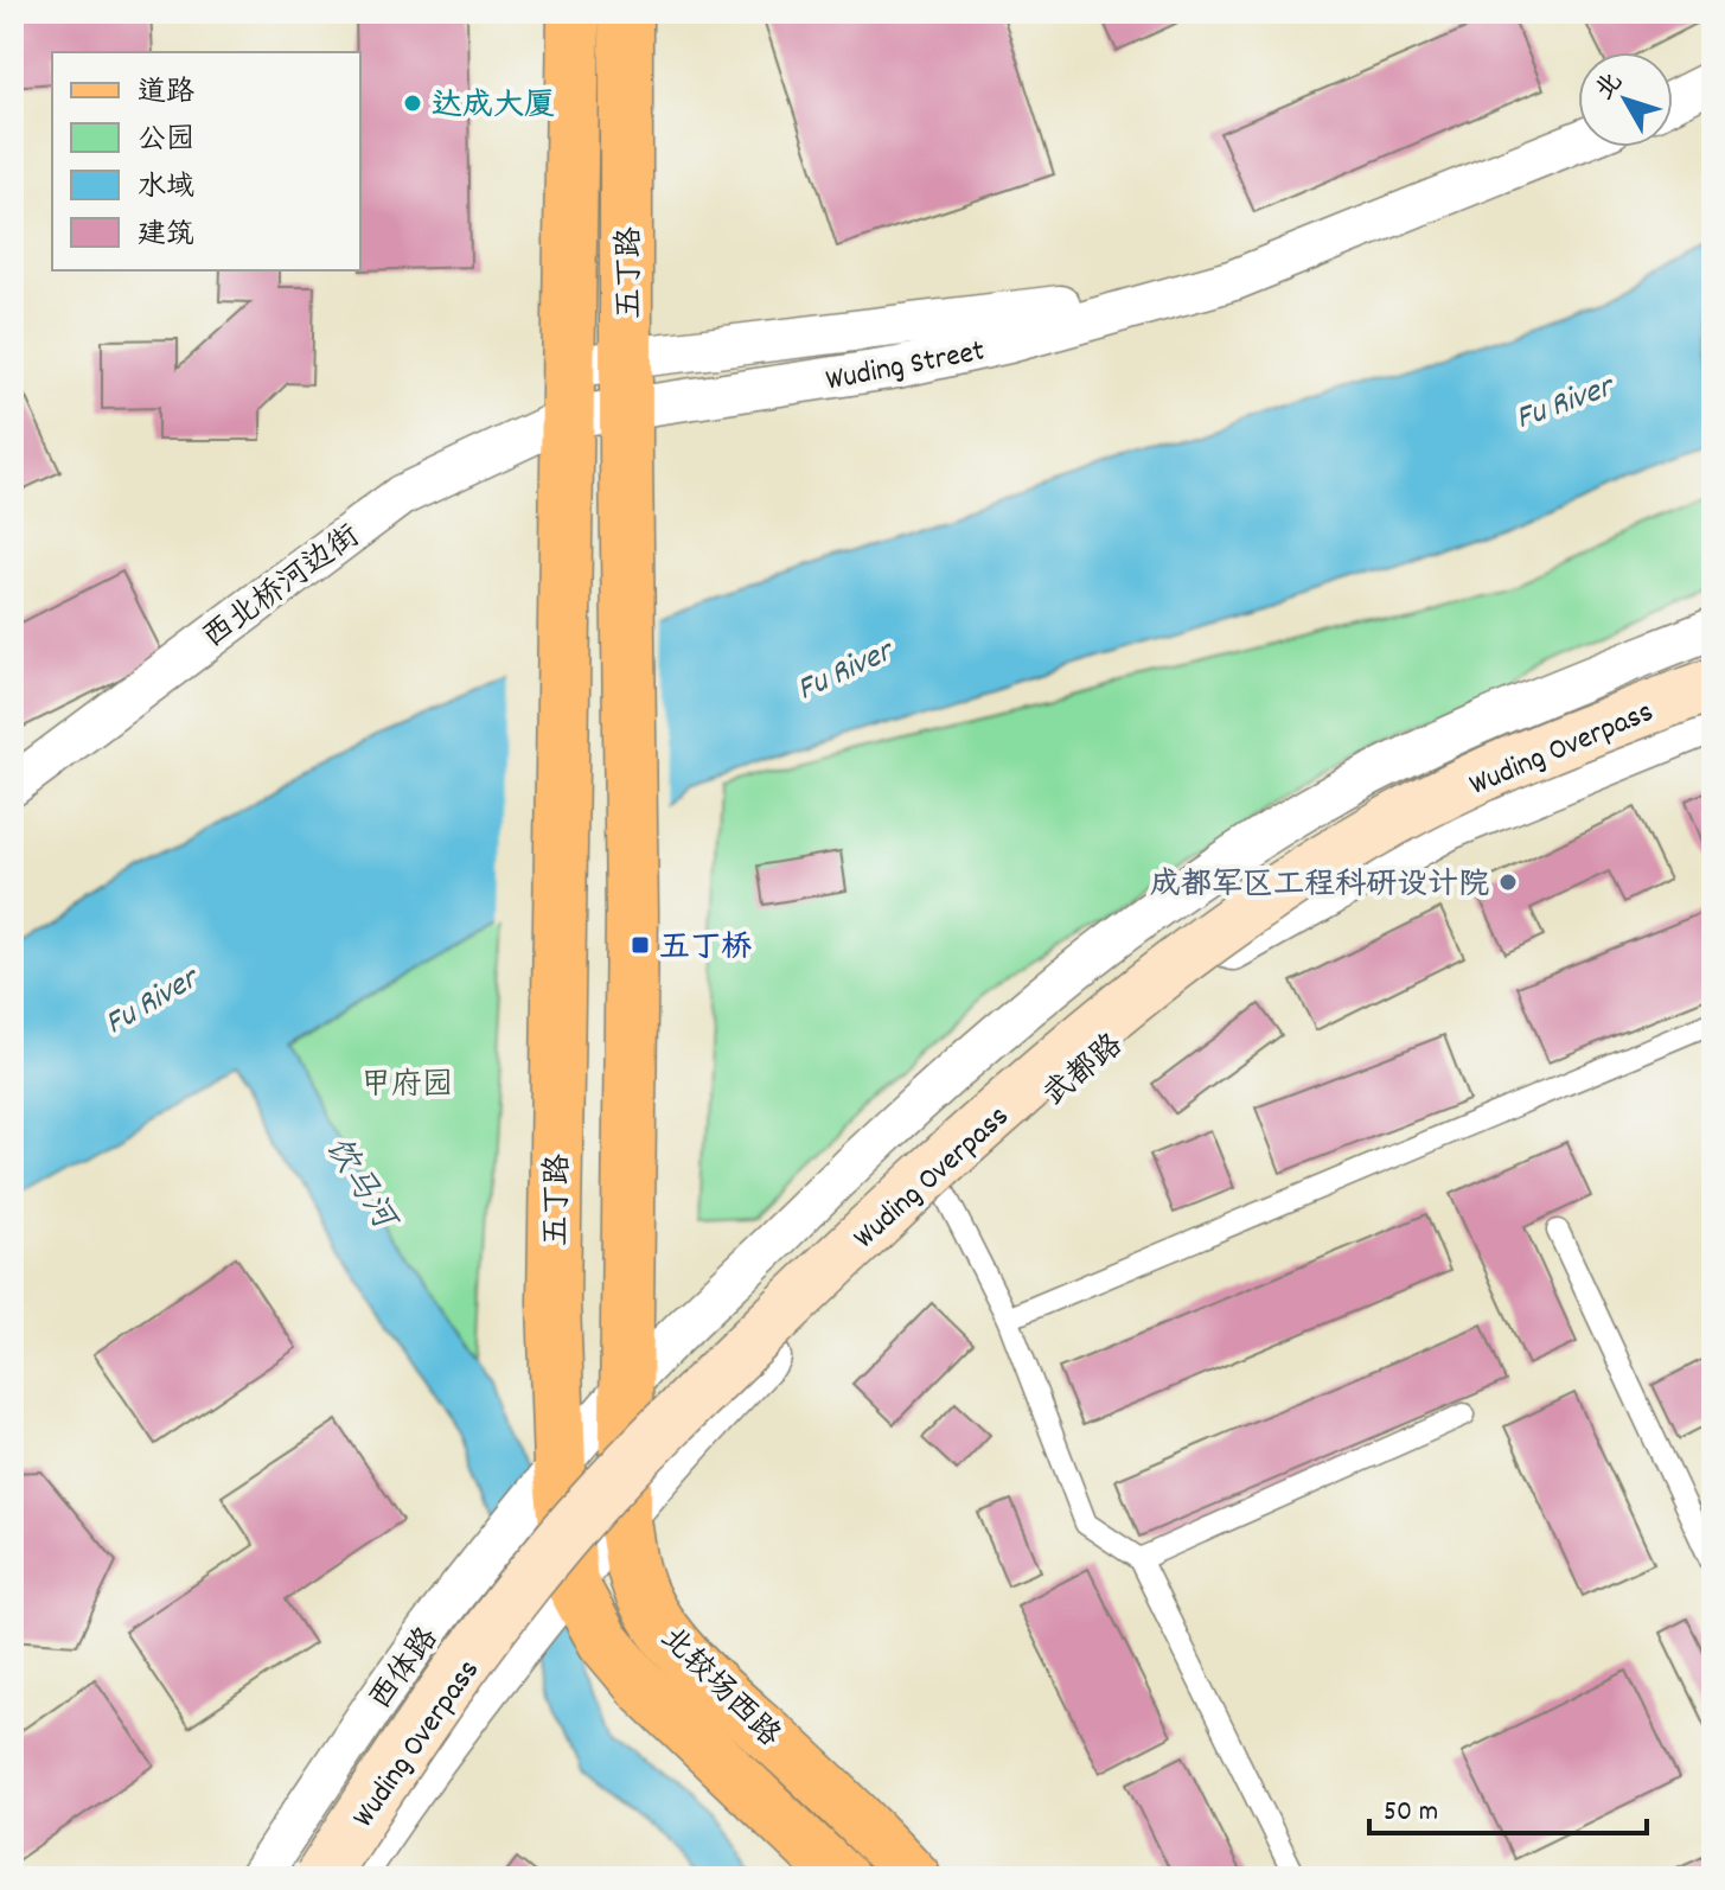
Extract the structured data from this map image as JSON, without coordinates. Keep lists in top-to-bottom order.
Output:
{
  "streets": {
    "main road": ["五丁路", "北较场西路"],
    "street": [
      "Wuding Street",
      "西北桥河边街",
      "Wuding Overpass",
      "武都路",
      "西体路"
    ]
  },
  "crossings": [
    ["五丁路", "Wuding Street"],
    ["五丁路", "西北桥河边街"],
    ["五丁路", "西体路"],
    ["五丁路", "北较场西路"],
    ["Wuding Street", "西北桥河边街"],
    ["武都路", "北较场西路"],
    ["西体路", "北较场西路"]
  ],
  "water": ["Fu River", "饮马河"],
  "parks": ["甲府园"],
  "places": {
    "other": ["达成大厦", "成都军区工程科研设计院"],
    "transit": ["五丁桥"]
  },
  "legend": [
    "道路",
    "公园",
    "水域",
    "建筑"
  ],
  "scale_bar": "50 m",
  "north": "top left"
}
